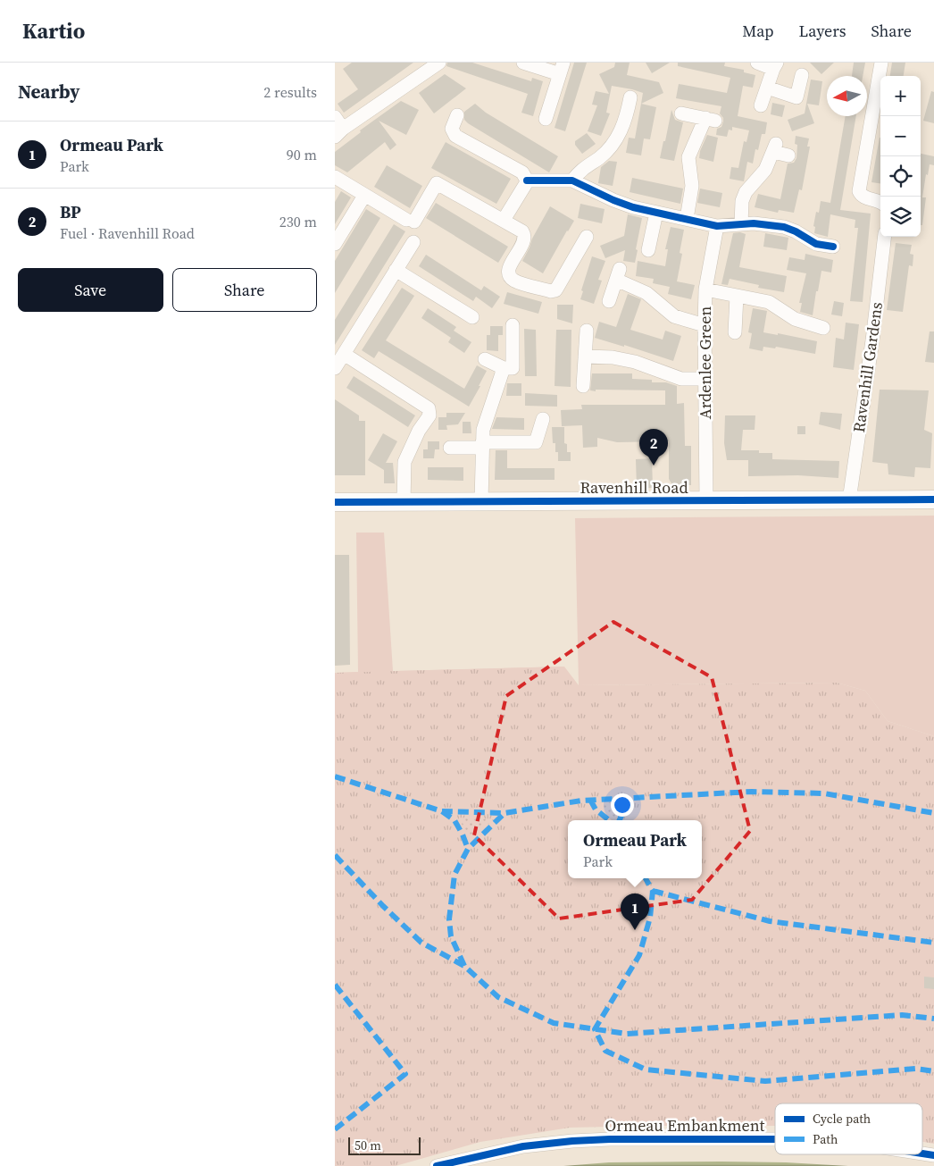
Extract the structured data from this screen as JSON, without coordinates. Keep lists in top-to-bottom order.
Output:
{
  "streets": {
    "main road": ["Ravenhill Road"],
    "street": ["Ardenlee Green", "Ravenhill Gardens", "Ormeau Embankment"]
  },
  "crossings": [
    ["Ardenlee Green", "Ravenhill Road"],
    ["Ravenhill Gardens", "Ravenhill Road"]
  ],
  "legend": ["Cycle path", "Path"],
  "scale_bar": "50 m",
  "north": "left",
  "page": {
    "header": "Kartio",
    "nav": ["Map", "Layers", "Share"],
    "heading": ["Nearby", "2 results"],
    "map_buttons": ["+", "−"],
    "list": [
      {
        "mark": "1",
        "name": "Ormeau Park",
        "note": "Park",
        "value": "90 m"
      },
      {
        "mark": "2",
        "name": "BP",
        "note": "Fuel · Ravenhill Road",
        "value": "230 m"
      }
    ],
    "buttons": ["Save", "Share"],
    "pins": ["2", "1"],
    "popup": ["Ormeau Park", "Park"],
    "scale": "50 m"
  }
}
